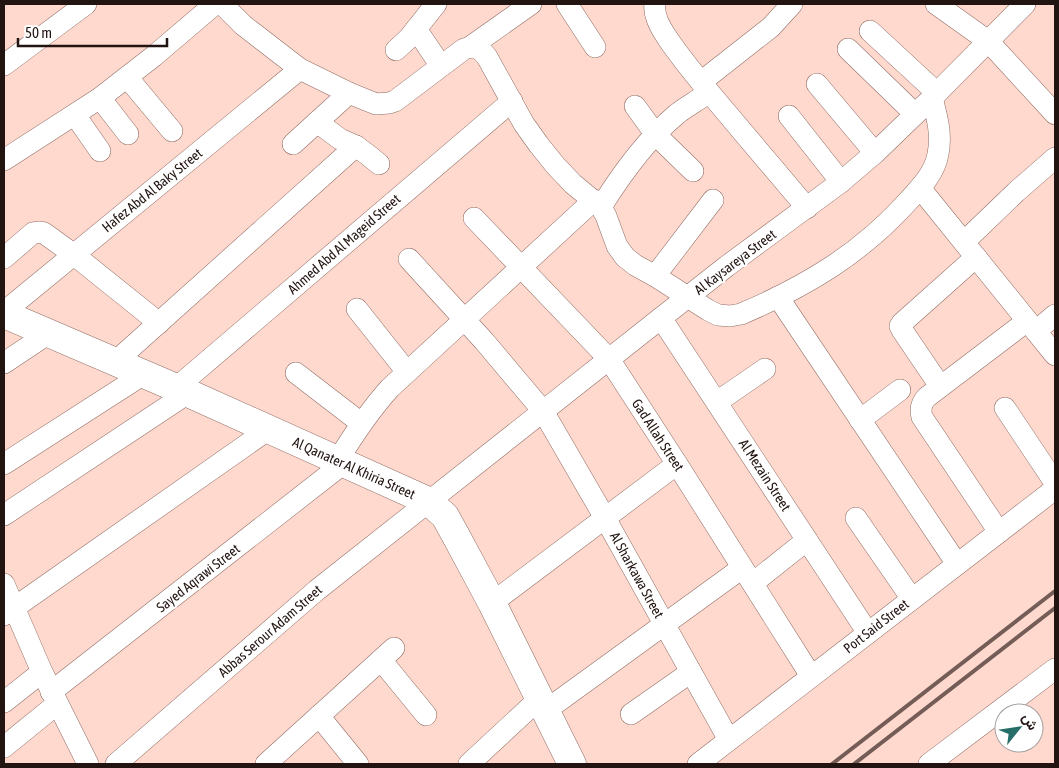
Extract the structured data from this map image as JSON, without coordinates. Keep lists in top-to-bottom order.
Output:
{
  "streets": {
    "main road": ["Al Qanater Al Khiria Street"],
    "street": [
      "Hafez Abd Al Baky Street",
      "Ahmed Abd Al Mageid Street",
      "Al Kaysareya Street",
      "Gad Allah Street",
      "Al Mezain Street",
      "Al Sharkawa Street",
      "Sayed Aqrawi Street",
      "Port Said Street",
      "Abbas Serour Adam Street"
    ]
  },
  "crossings": [
    ["Hafez Abd Al Baky Street", "Al Qanater Al Khiria Street"],
    ["Ahmed Abd Al Mageid Street", "Al Qanater Al Khiria Street"],
    ["Al Kaysareya Street", "Gad Allah Street"],
    ["Al Kaysareya Street", "Al Qanater Al Khiria Street"],
    ["Al Kaysareya Street", "Al Mezain Street"],
    ["Al Kaysareya Street", "Al Sharkawa Street"],
    ["Al Kaysareya Street", "Abbas Serour Adam Street"],
    ["Gad Allah Street", "Port Said Street"],
    ["Al Qanater Al Khiria Street", "Sayed Aqrawi Street"],
    ["Al Qanater Al Khiria Street", "Abbas Serour Adam Street"],
    ["Al Mezain Street", "Port Said Street"],
    ["Al Sharkawa Street", "Port Said Street"]
  ],
  "scale_bar": "50 m",
  "north": "top right"
}
